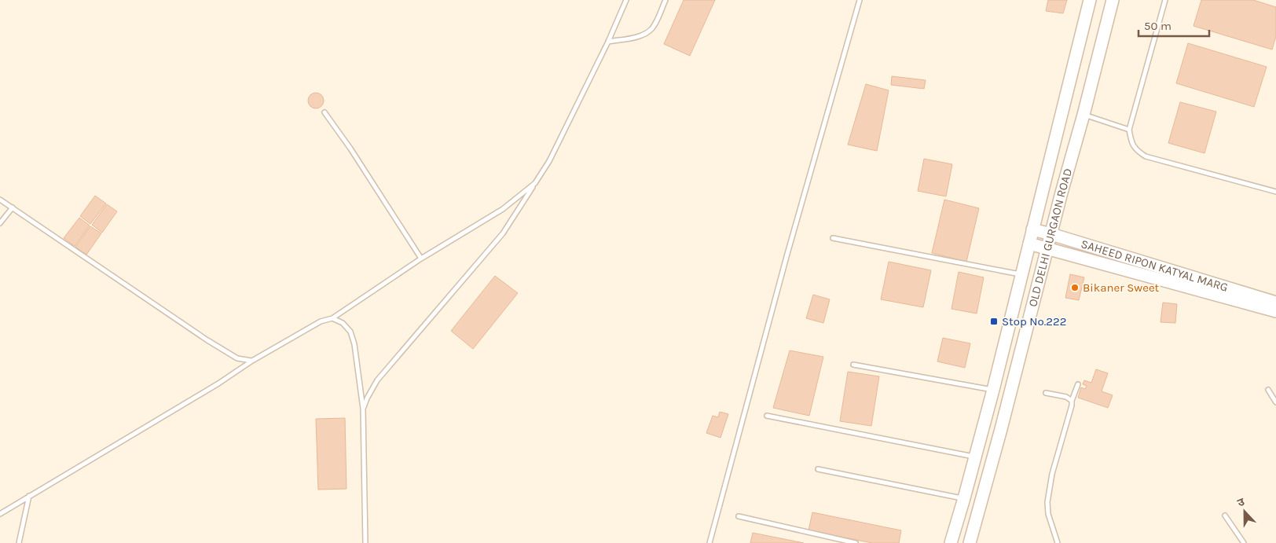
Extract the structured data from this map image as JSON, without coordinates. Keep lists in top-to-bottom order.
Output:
{
  "streets": {
    "main road": ["OLD DELHI GURGAON ROAD", "SAHEED RIPON KATYAL MARG"]
  },
  "crossings": [
    ["OLD DELHI GURGAON ROAD", "SAHEED RIPON KATYAL MARG"]
  ],
  "places": {
    "other": ["Bikaner Sweet"],
    "transit": ["Stop No.222"]
  },
  "scale_bar": "50 m",
  "north": "top"
}
